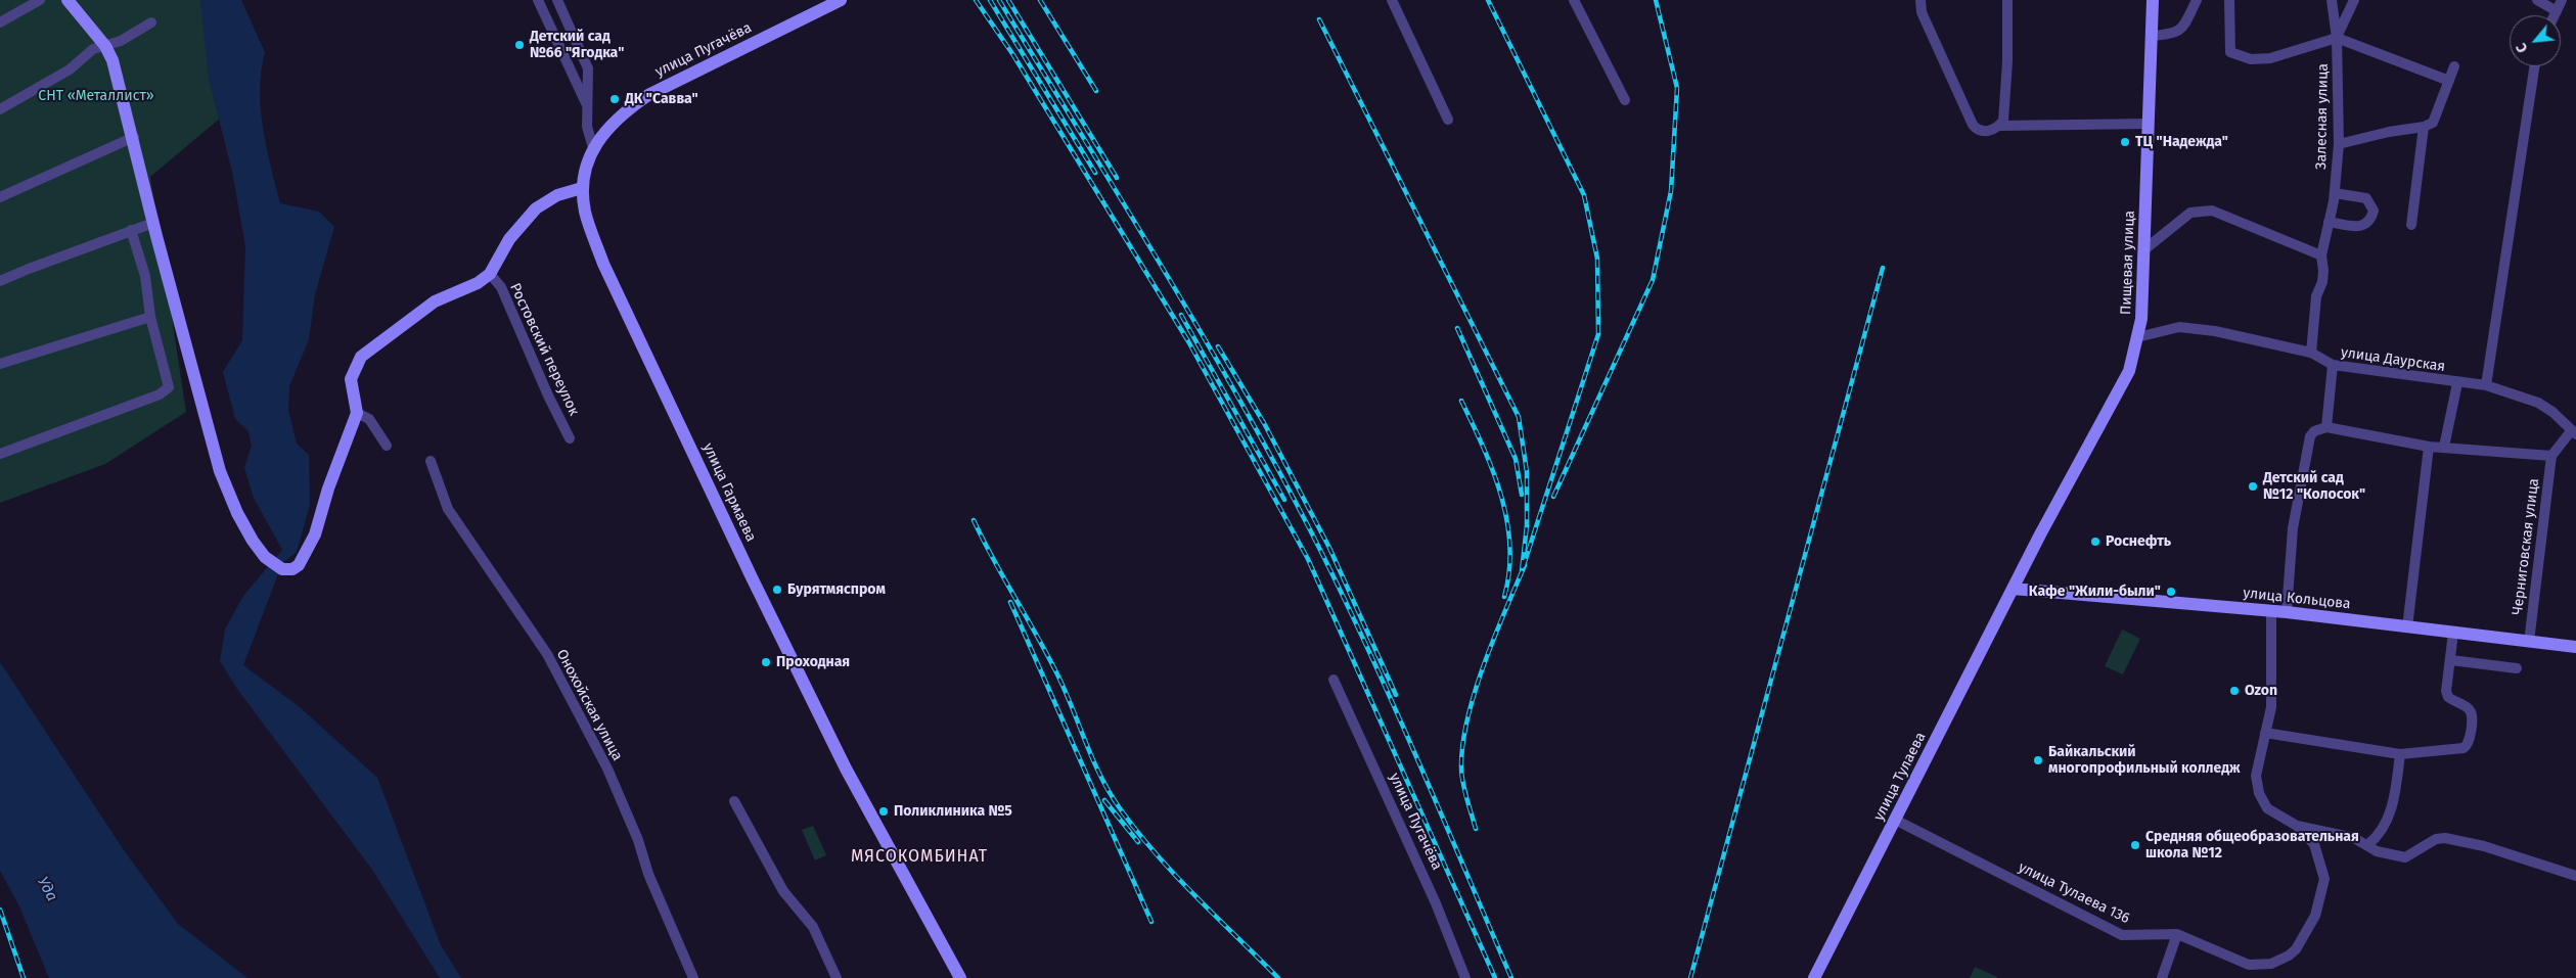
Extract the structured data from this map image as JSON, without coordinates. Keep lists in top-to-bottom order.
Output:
{
  "streets": {
    "street": [
      "улица Пугачёва",
      "Залесная улица",
      "Пищевая улица",
      "Ростовский переулок",
      "улица Даурская",
      "улица Гармаева",
      "Черниговская улица",
      "улица Кольцова",
      "Онохойская улица",
      "улица Тулаева",
      "улица Тулаева 136"
    ]
  },
  "crossings": [
    ["улица Пугачёва", "улица Гармаева"],
    ["Залесная улица", "улица Даурская"],
    ["Пищевая улица", "улица Даурская"],
    ["Пищевая улица", "улица Кольцова"],
    ["Пищевая улица", "улица Тулаева"],
    ["Черниговская улица", "улица Кольцова"],
    ["улица Кольцова", "улица Тулаева"],
    ["улица Тулаева", "улица Тулаева 136"]
  ],
  "districts": ["МЯСОКОМБИНАТ"],
  "water": ["Уда"],
  "parks": ["СНТ «Металлист»"],
  "places": [
    "Детский сад №66 \"Ягодка\"",
    "ДК \"Савва\"",
    "ТЦ \"Надежда\"",
    "Детский сад №12 \"Колосок\"",
    "Роснефть",
    "Бурятмяспром",
    "Кафе \"Жили-были\"",
    "Проходная",
    "Ozon",
    "Байкальский многопрофильный колледж",
    "Поликлиника №5",
    "Средняя общеобразовательная школа №12"
  ],
  "north": "bottom left"
}
